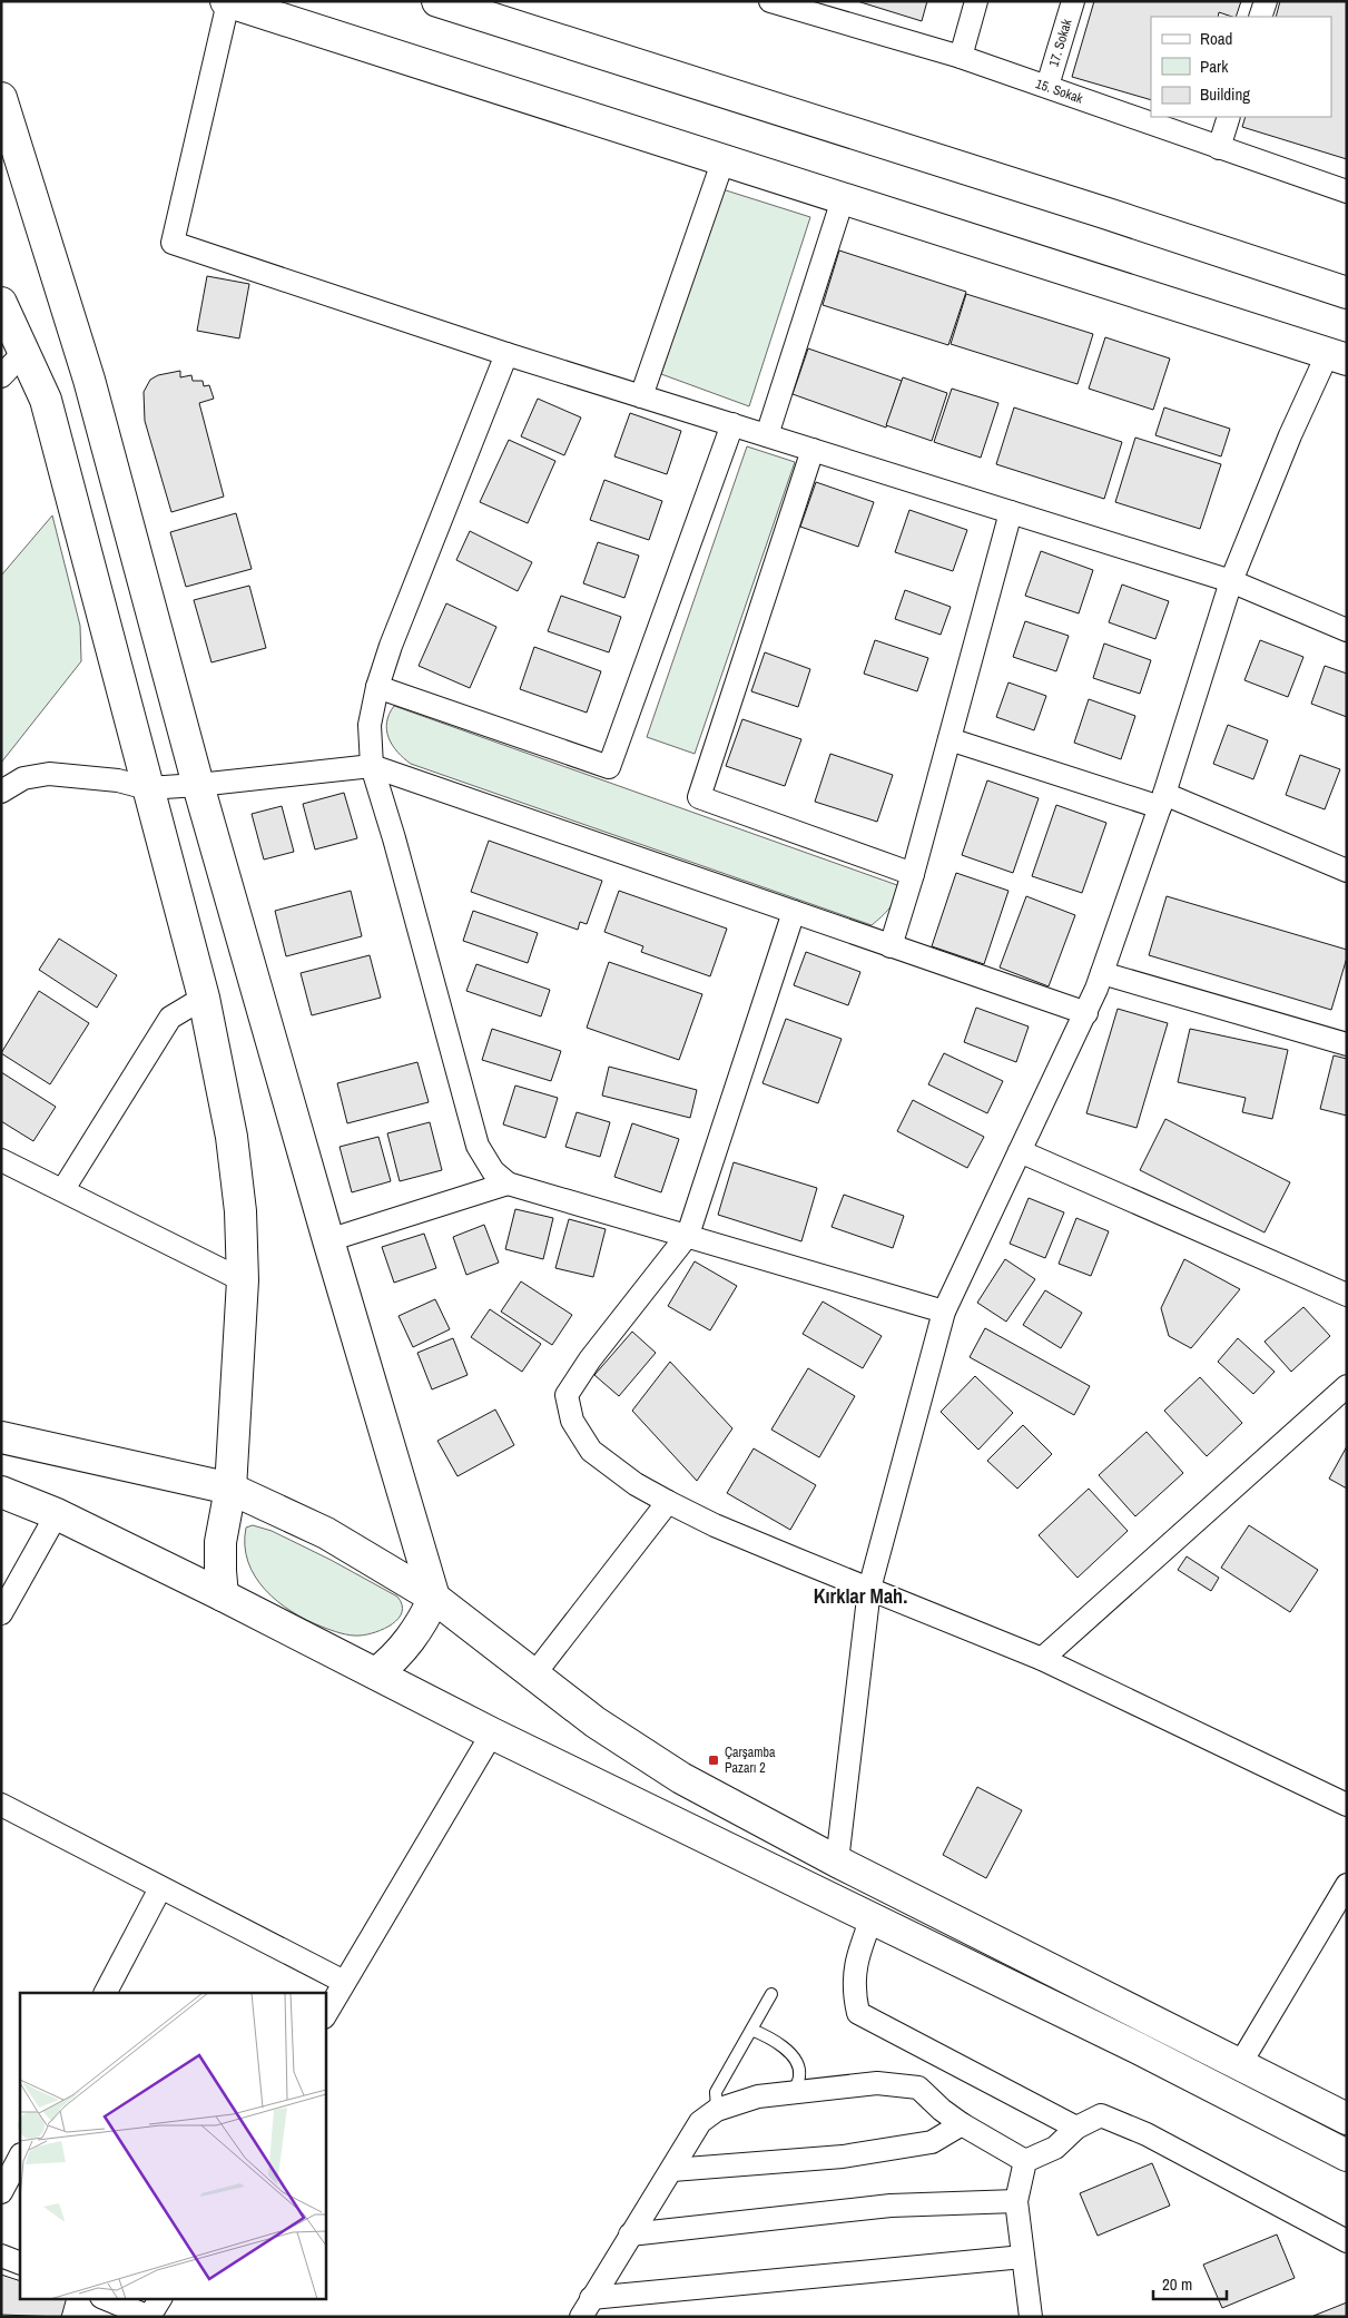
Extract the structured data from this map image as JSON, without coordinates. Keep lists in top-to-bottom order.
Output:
{
  "streets": {
    "street": ["17. Sokak", "15. Sokak"]
  },
  "crossings": [
    ["17. Sokak", "15. Sokak"]
  ],
  "districts": ["Kırklar Mah."],
  "places": {
    "transit": ["Çarşamba Pazarı 2"]
  },
  "legend": ["Road", "Park", "Building"],
  "scale_bar": "20 m"
}
